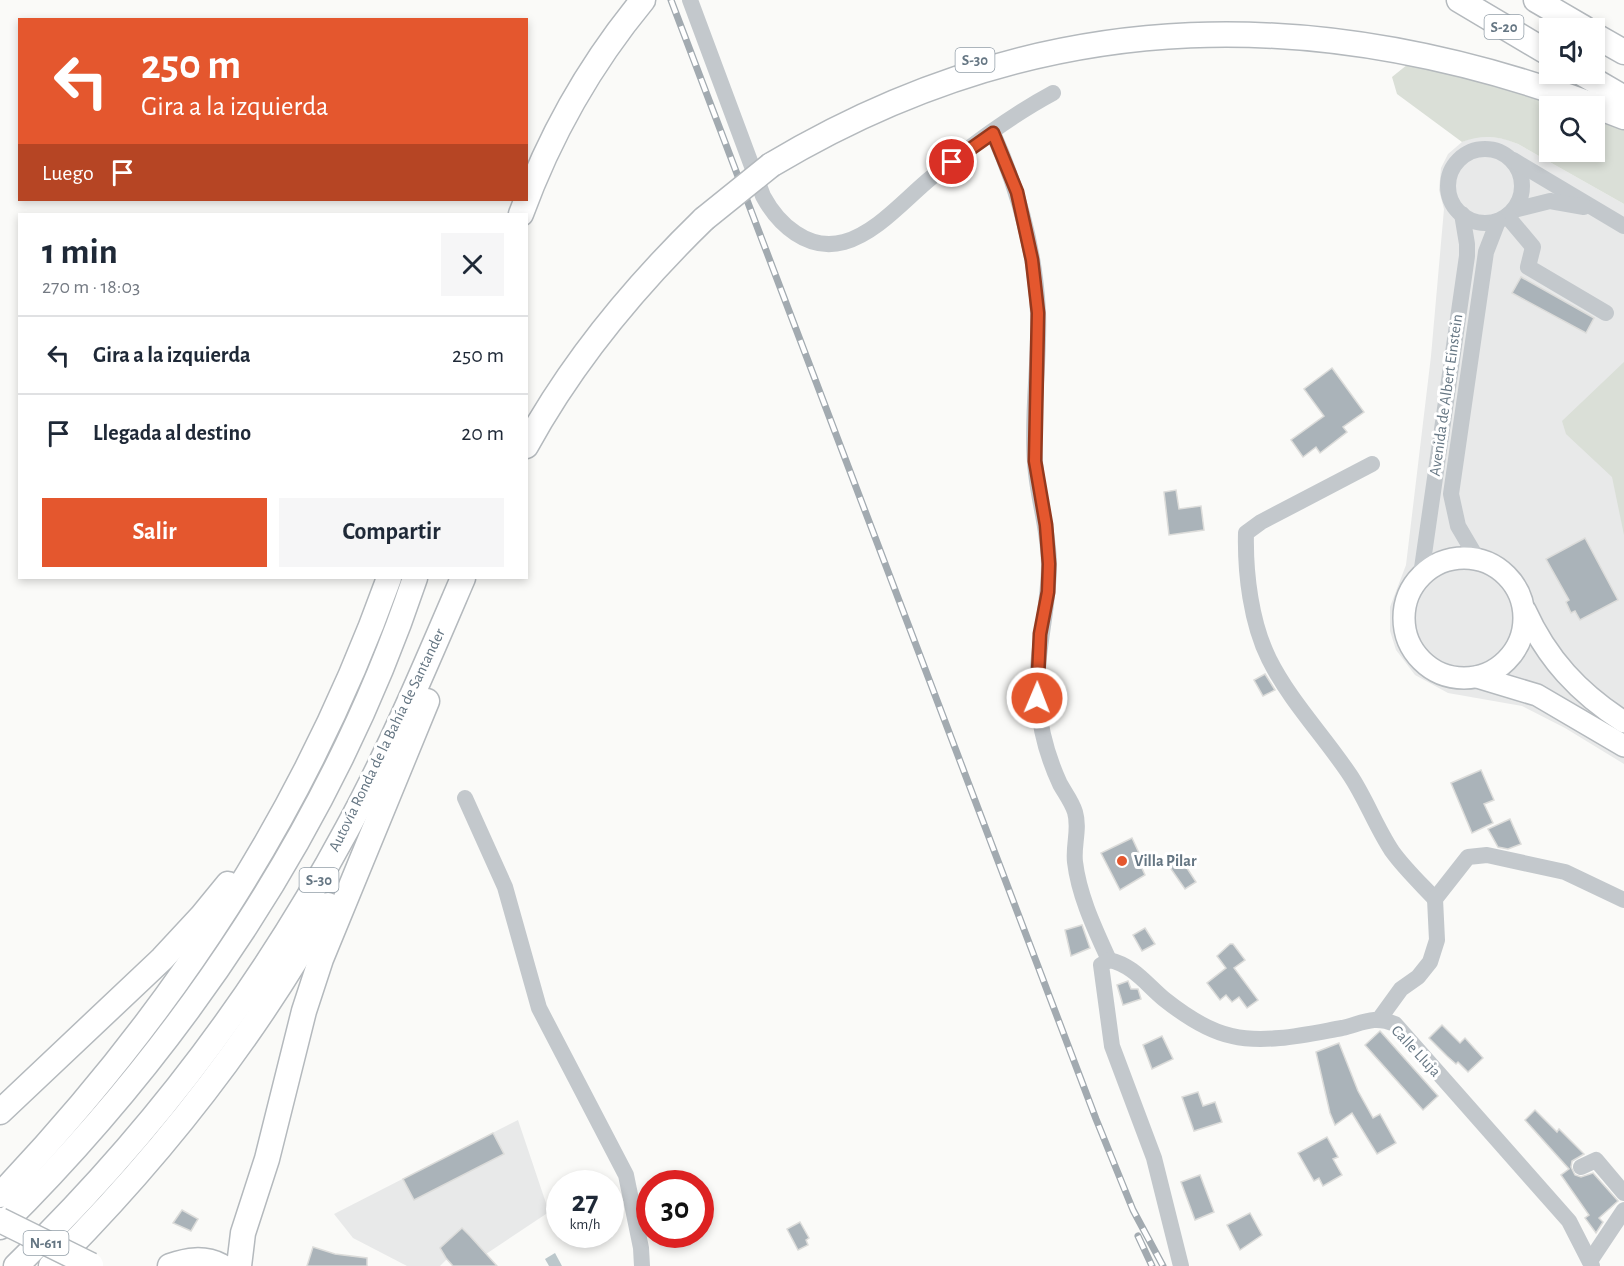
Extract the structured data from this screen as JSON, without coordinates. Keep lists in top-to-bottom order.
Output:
{
  "streets": {
    "highway": [
      "S-20",
      "S-30",
      "Autovía Ronda de la Bahía de Santander",
      "N-611"
    ],
    "street": ["Avenida de Albert Einstein", "Calle Lluja"]
  },
  "places": ["Villa Pilar"],
  "page": {
    "turn": ["250 m", "Gira a la izquierda"],
    "then": "Luego",
    "heading": ["1 min", "270 m · 18:03"],
    "list": [
      {
        "name": "Gira a la izquierda",
        "value": "250 m"
      },
      {
        "name": "Llegada al destino",
        "value": "20 m"
      }
    ],
    "buttons": ["Salir", "Compartir"],
    "speed": "27 km/h",
    "limit": "30"
  }
}
